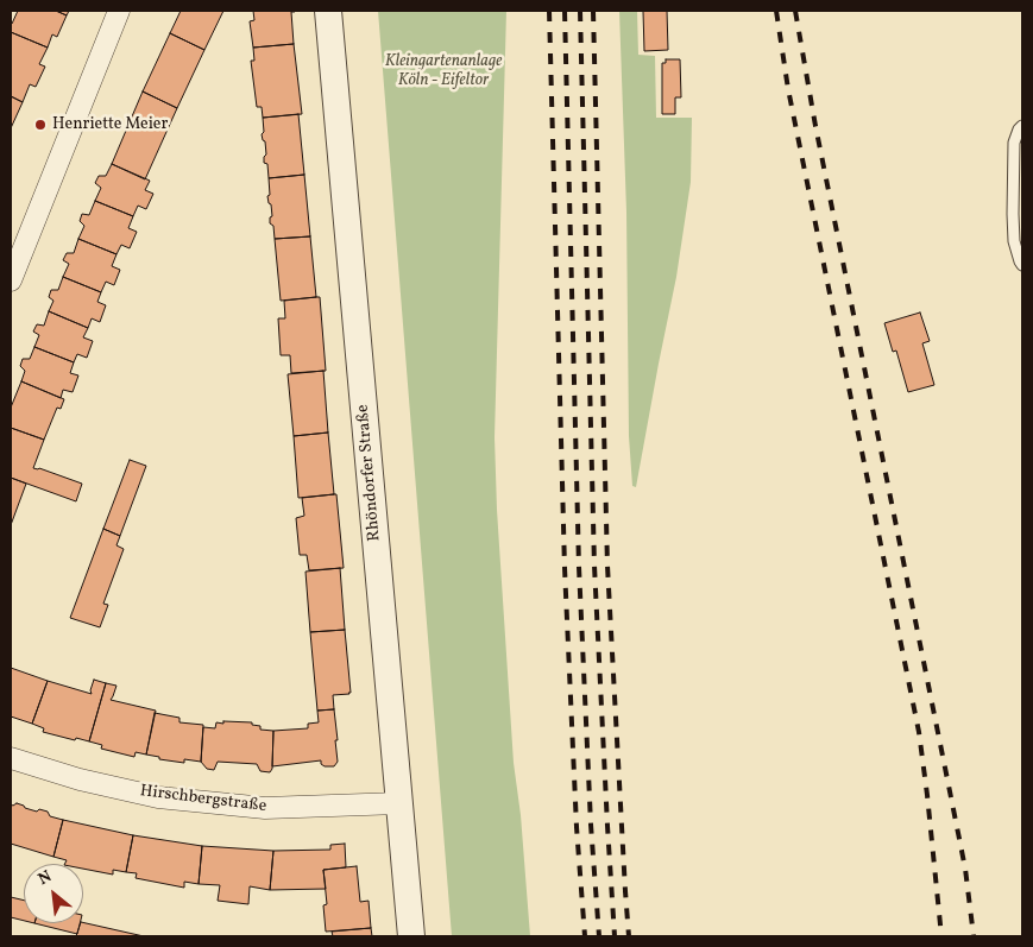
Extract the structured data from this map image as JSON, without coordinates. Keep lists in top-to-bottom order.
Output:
{
  "streets": {
    "street": ["Rhöndorfer Straße", "Hirschbergstraße"]
  },
  "crossings": [
    ["Rhöndorfer Straße", "Hirschbergstraße"]
  ],
  "parks": ["Kleingartenanlage Köln - Eifeltor"],
  "places": ["Henriette Meier"],
  "north": "top left"
}
